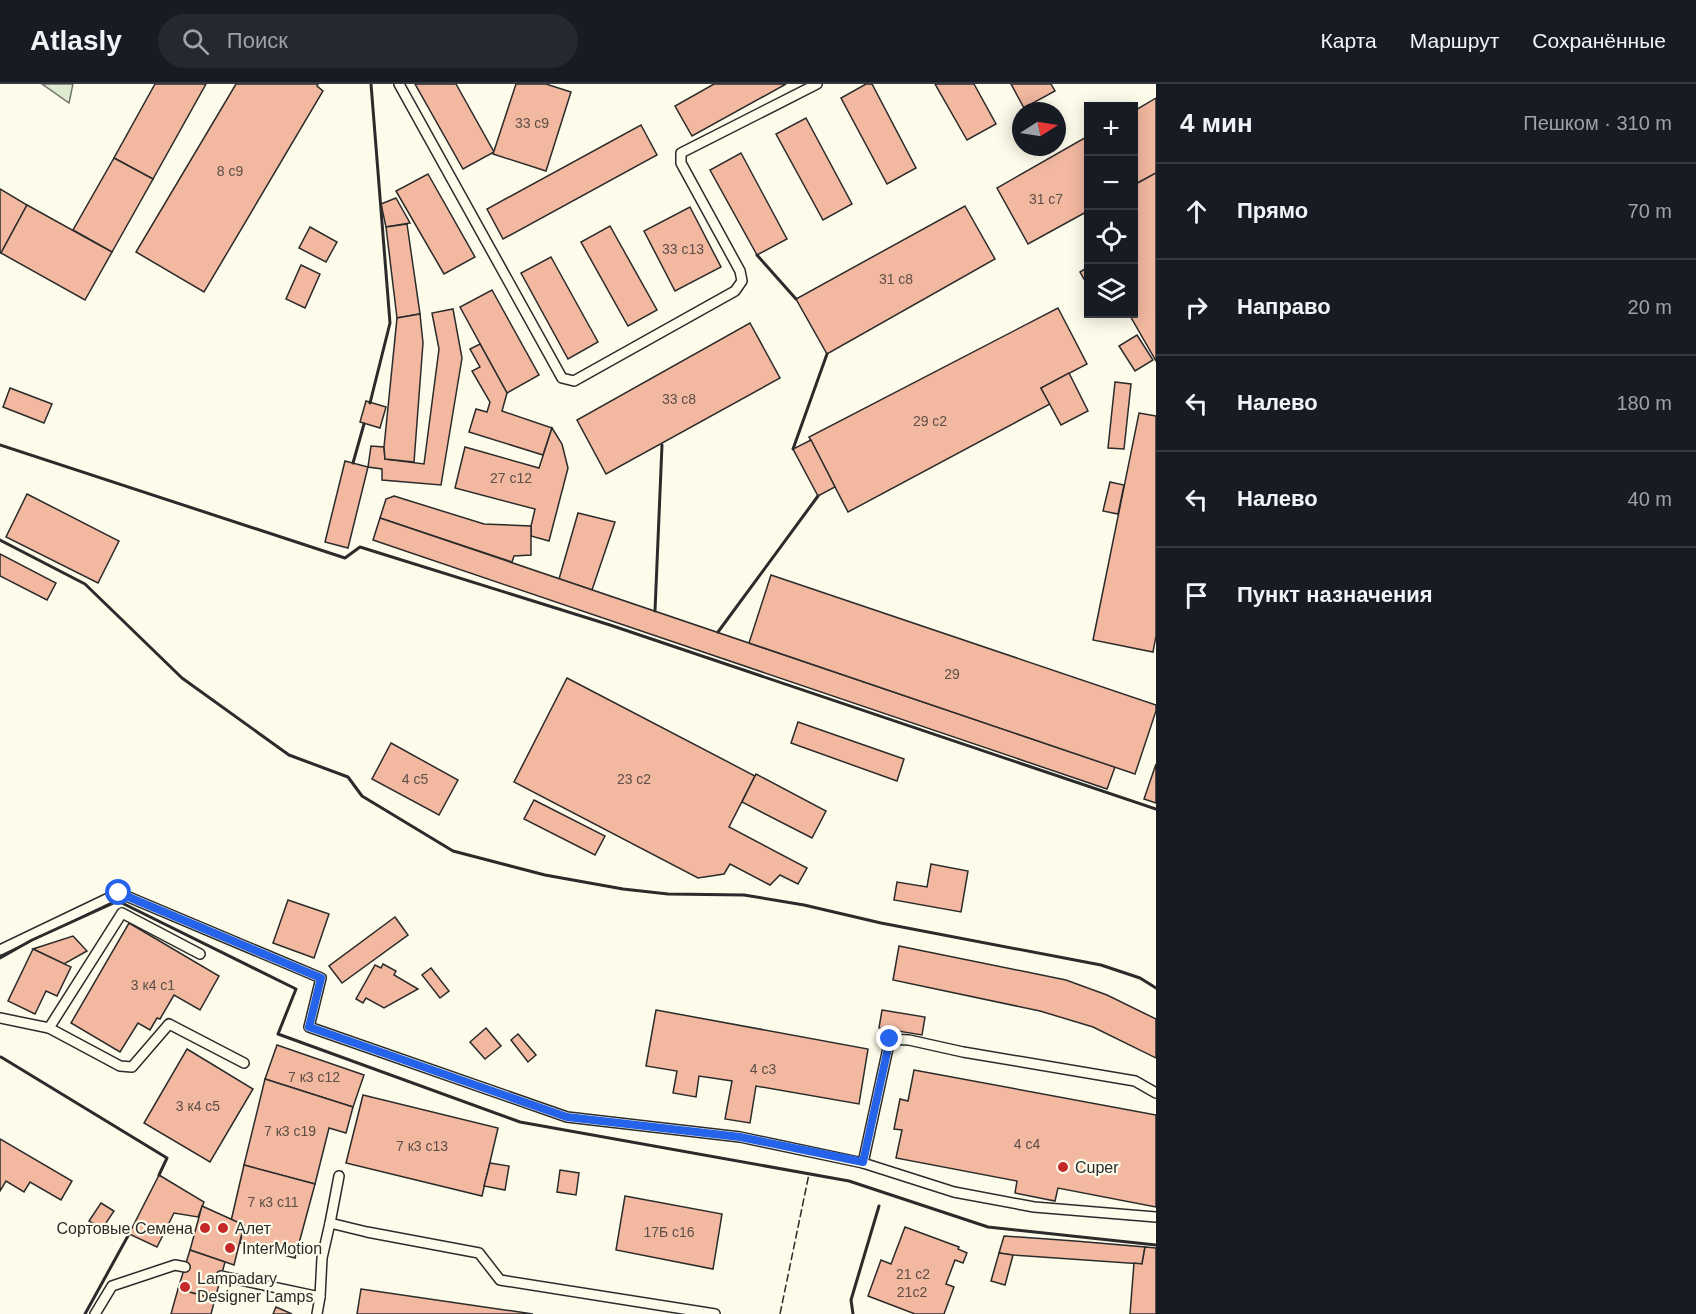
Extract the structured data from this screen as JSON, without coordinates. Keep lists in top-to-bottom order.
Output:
{
  "places": [
    "Cuper",
    "Сортовые Семена",
    "Алет",
    "InterMotion",
    "Lampadary Designer Lamps"
  ],
  "house_numbers": [
    "33 с9",
    "8 с9",
    "31 с7",
    "33 с13",
    "31 с8",
    "33 с8",
    "29 с2",
    "27 с12",
    "29",
    "4 с5",
    "23 с2",
    "3 к4 с1",
    "4 с3",
    "7 к3 с12",
    "3 к4 с5",
    "7 к3 с19",
    "4 с4",
    "7 к3 с13",
    "7 к3 с11",
    "17Б с16",
    "21 с2",
    "21с2"
  ],
  "north": "right",
  "page": {
    "header": "Atlasly",
    "search": "Поиск",
    "nav": ["Карта", "Маршрут", "Сохранённые"],
    "heading": ["4 мин", "Пешком · 310 m"],
    "map_buttons": ["+", "−"],
    "list": [
      ["Прямо", "70 m"],
      ["Направо", "20 m"],
      ["Налево", "180 m"],
      ["Налево", "40 m"],
      "Пункт назначения"
    ]
  }
}
